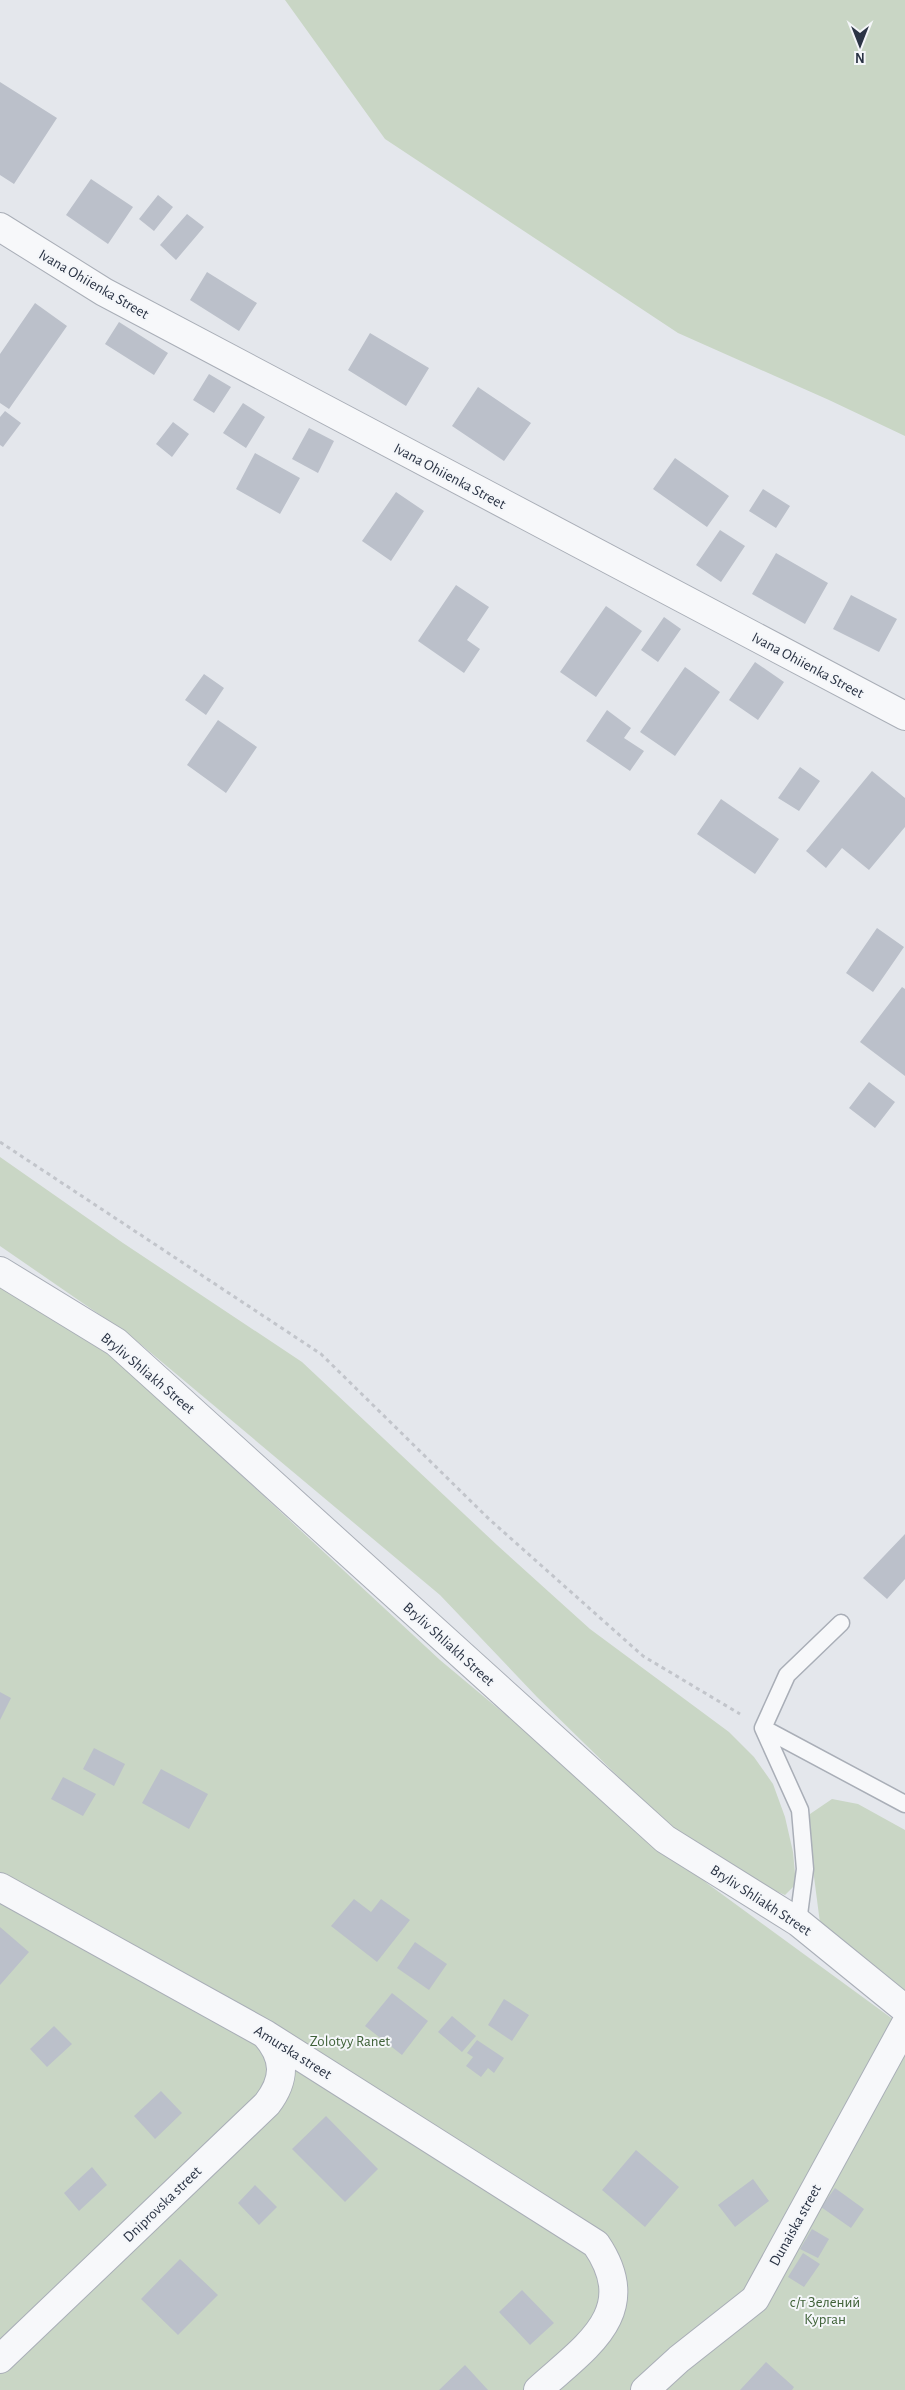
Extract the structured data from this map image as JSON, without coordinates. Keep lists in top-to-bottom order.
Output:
{
  "streets": {
    "street": [
      "Ivana Ohiienka Street",
      "Bryliv Shliakh Street",
      "Amurska street",
      "Dniprovska street",
      "Dunaiska street"
    ]
  },
  "crossings": [
    ["Amurska street", "Dniprovska street"]
  ],
  "parks": ["Zolotyy Ranet", "с/т Зелений Курган"],
  "north": "bottom"
}
